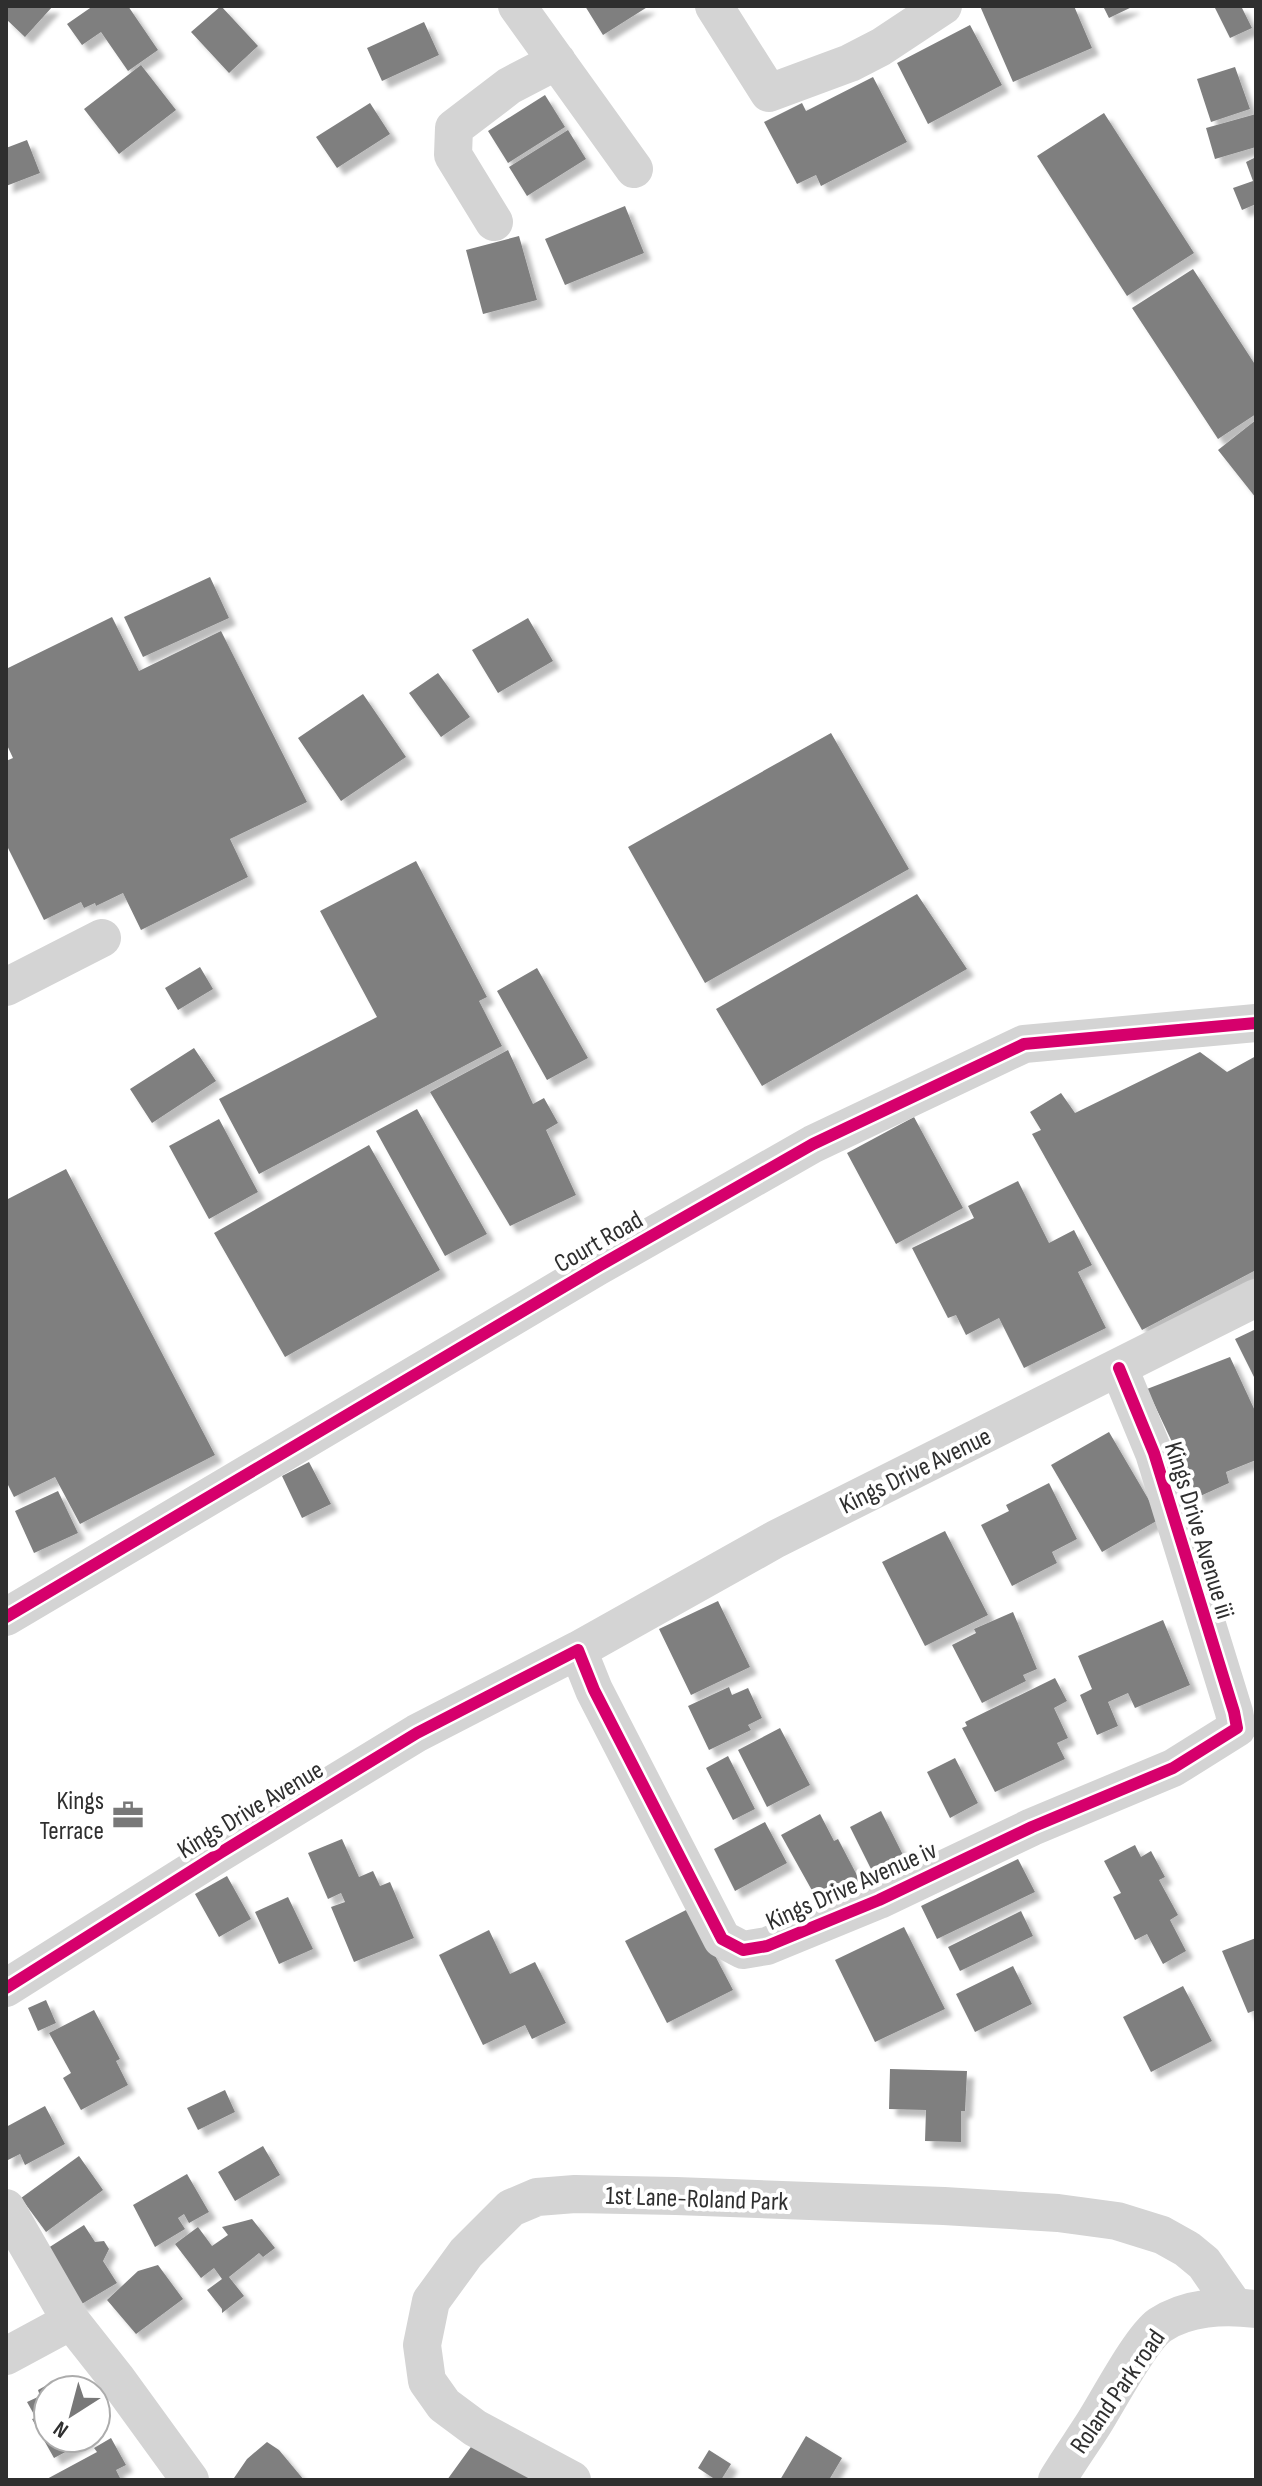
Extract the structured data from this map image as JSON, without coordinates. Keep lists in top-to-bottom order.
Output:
{
  "streets": {
    "street": [
      "Court Road",
      "Kings Drive Avenue",
      "Kings Drive Avenue iii",
      "Kings Drive Avenue iv",
      "1st Lane-Roland Park",
      "Roland Park road"
    ]
  },
  "crossings": [
    ["Kings Drive Avenue", "Kings Drive Avenue iii"],
    ["Kings Drive Avenue", "Kings Drive Avenue iv"],
    ["Kings Drive Avenue iii", "Kings Drive Avenue iv"],
    ["1st Lane-Roland Park", "Roland Park road"]
  ],
  "places": {
    "office": ["Kings Terrace"]
  },
  "north": "bottom left"
}
